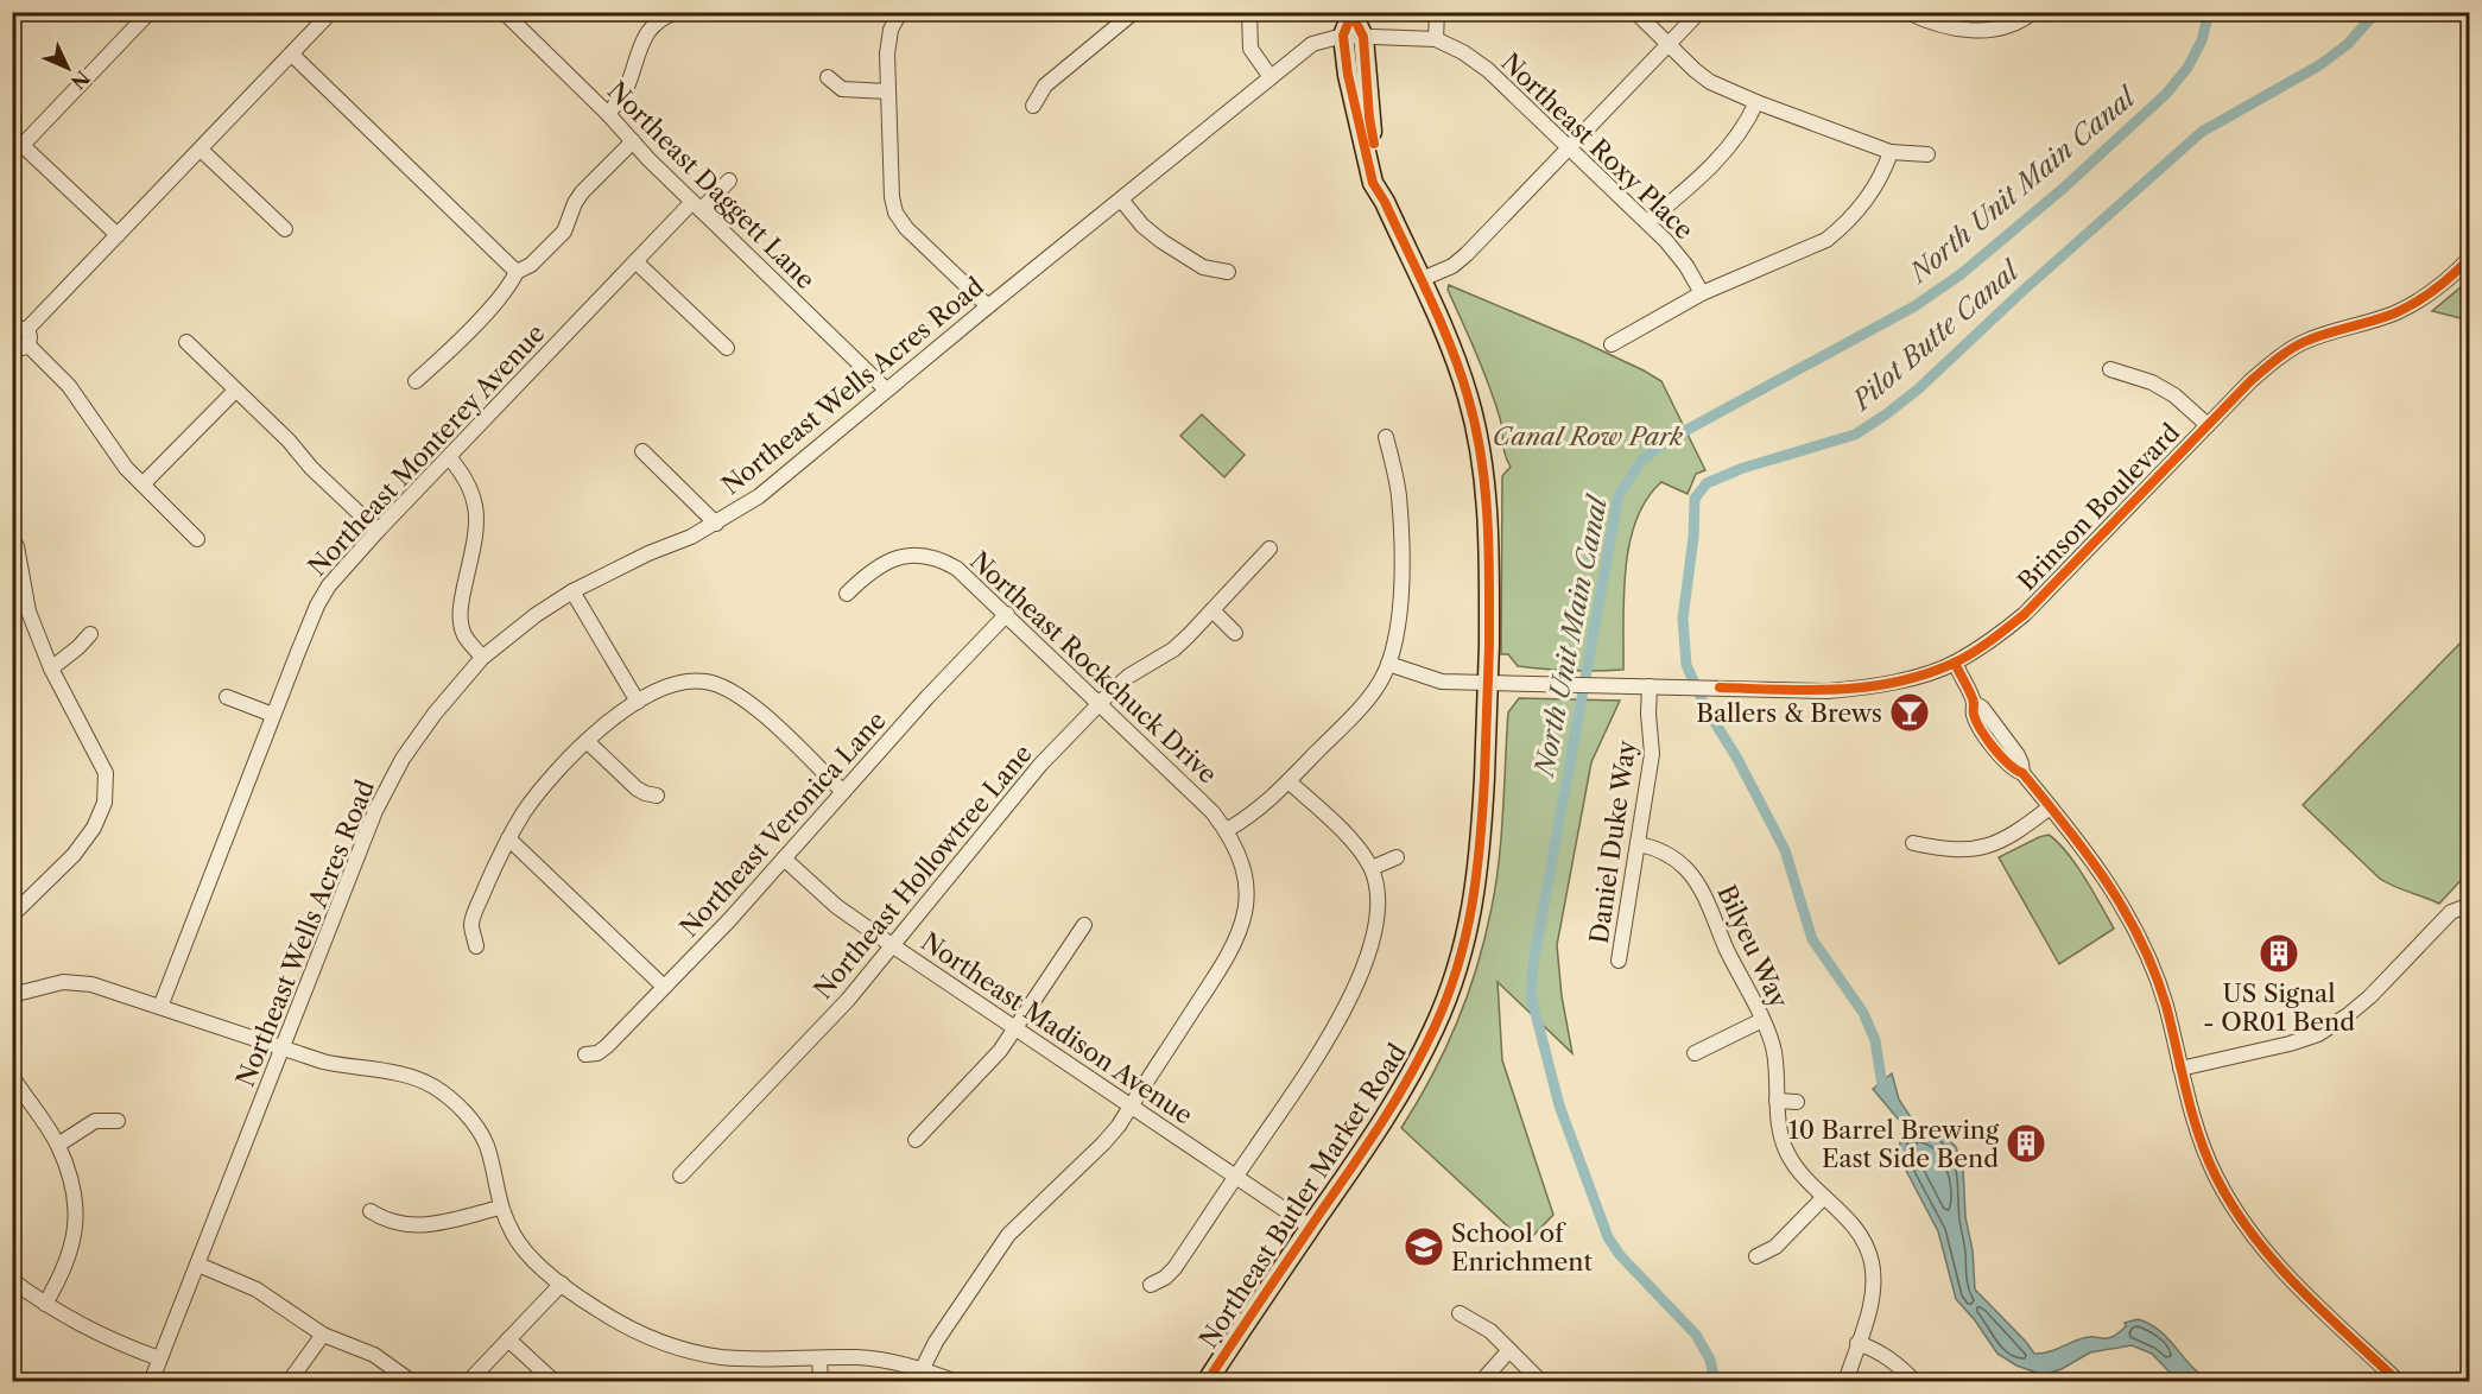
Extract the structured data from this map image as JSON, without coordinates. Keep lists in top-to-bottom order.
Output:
{
  "streets": {
    "main road": ["Northeast Butler Market Road"],
    "street": [
      "Northeast Roxy Place",
      "Northeast Daggett Lane",
      "Northeast Wells Acres Road",
      "Northeast Monterey Avenue",
      "Brinson Boulevard",
      "Northeast Rockchuck Drive",
      "Northeast Veronica Lane",
      "Daniel Duke Way",
      "Northeast Hollowtree Lane",
      "Bilyeu Way",
      "Northeast Madison Avenue"
    ]
  },
  "crossings": [
    ["Northeast Roxy Place", "Northeast Wells Acres Road"],
    ["Northeast Roxy Place", "Northeast Butler Market Road"],
    ["Northeast Daggett Lane", "Northeast Wells Acres Road"],
    ["Northeast Daggett Lane", "Northeast Monterey Avenue"],
    ["Northeast Wells Acres Road", "Northeast Butler Market Road"],
    ["Brinson Boulevard", "Daniel Duke Way"],
    ["Brinson Boulevard", "Northeast Butler Market Road"],
    ["Northeast Rockchuck Drive", "Northeast Veronica Lane"],
    ["Northeast Rockchuck Drive", "Northeast Hollowtree Lane"],
    ["Northeast Rockchuck Drive", "Northeast Madison Avenue"],
    ["Northeast Veronica Lane", "Northeast Madison Avenue"],
    ["Daniel Duke Way", "Bilyeu Way"],
    ["Northeast Hollowtree Lane", "Northeast Madison Avenue"],
    ["Northeast Madison Avenue", "Northeast Butler Market Road"]
  ],
  "water": ["North Unit Main Canal", "Pilot Butte Canal"],
  "parks": ["Canal Row Park"],
  "places": {
    "bar": ["Ballers & Brews"],
    "building": ["US Signal - OR01 Bend", "10 Barrel Brewing East Side Bend"],
    "school or university": ["School of Enrichment"]
  },
  "north": "bottom right"
}
